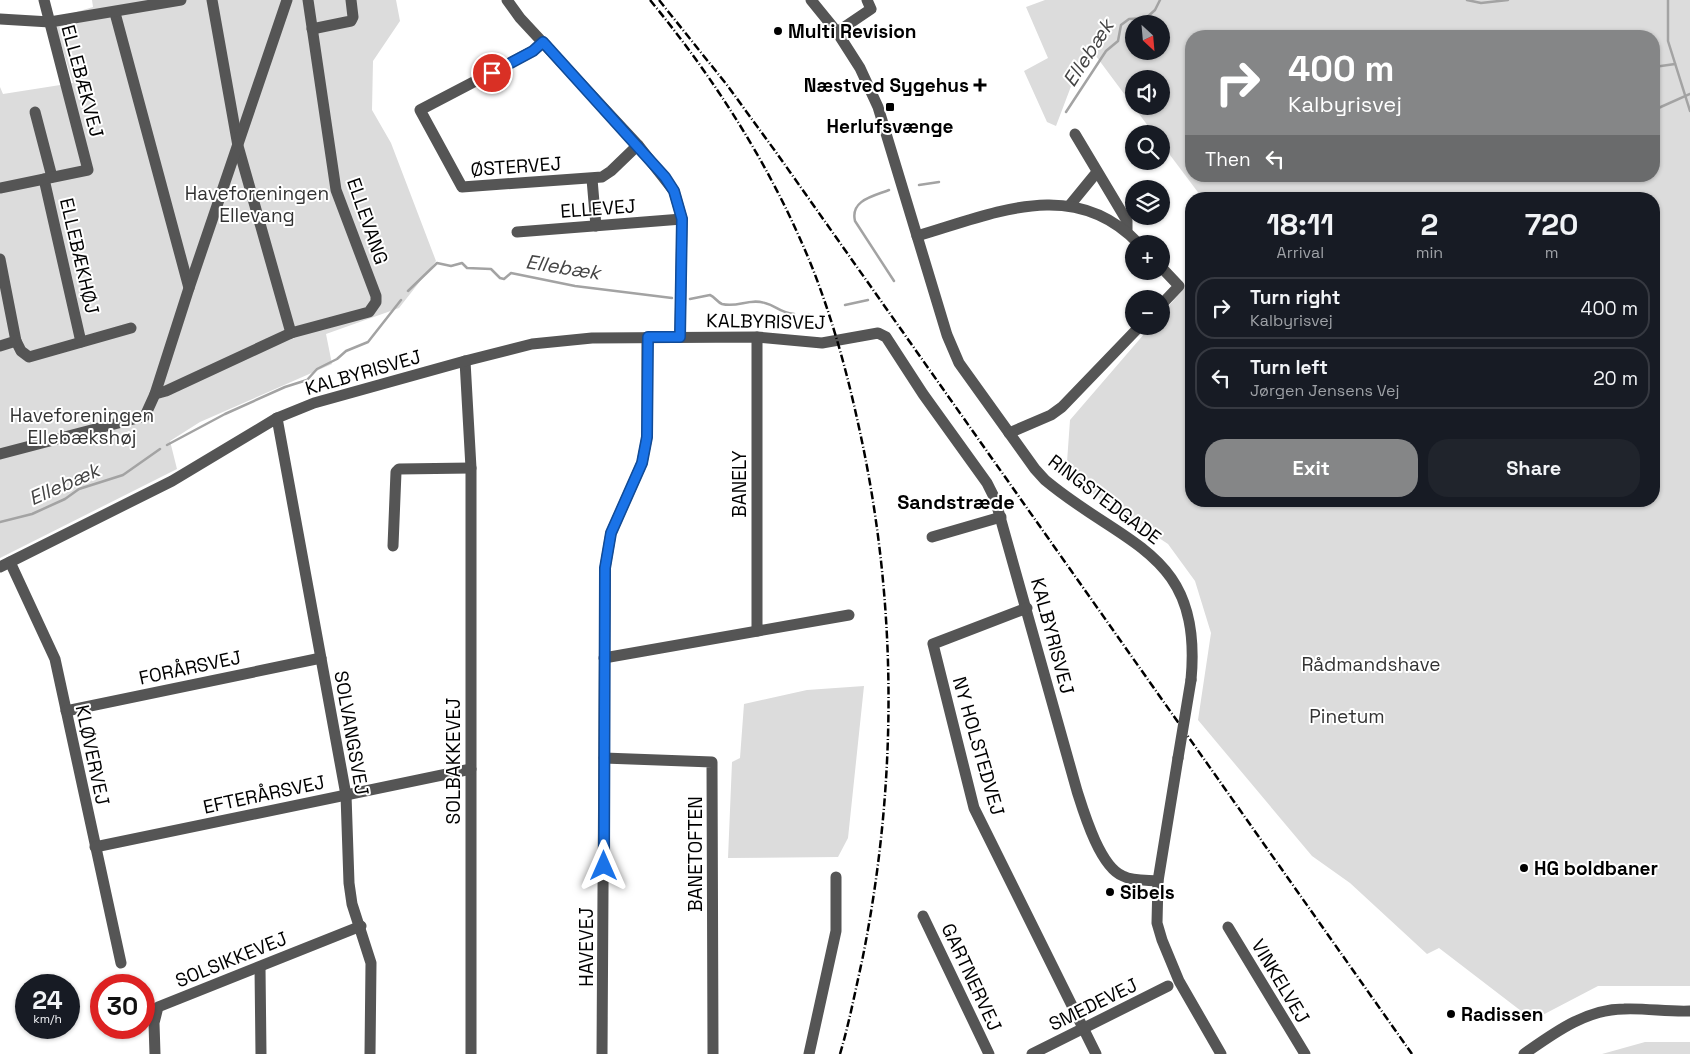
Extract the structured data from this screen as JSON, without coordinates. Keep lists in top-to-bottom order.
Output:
{
  "streets": {
    "street": [
      "ELLEBÆKVEJ",
      "ØSTERVEJ",
      "ELLEVEJ",
      "ELLEVANG",
      "ELLEBÆKHØJ",
      "KALBYRISVEJ",
      "BANELY",
      "RINGSTEDGADE",
      "FORÅRSVEJ",
      "SOLVANGSVEJ",
      "NY HOLSTEDVEJ",
      "KLØVERVEJ",
      "SOLBAKKEVEJ",
      "EFTERÅRSVEJ",
      "BANETOFTEN",
      "HAVEVEJ",
      "SOLSIKKEVEJ",
      "GARTNERVEJ",
      "VINKELVEJ",
      "SMEDEVEJ"
    ]
  },
  "crossings": [
    ["ELLEBÆKVEJ", "ELLEBÆKHØJ"],
    ["KALBYRISVEJ", "BANELY"],
    ["KALBYRISVEJ", "RINGSTEDGADE"],
    ["KALBYRISVEJ", "SOLVANGSVEJ"],
    ["KALBYRISVEJ", "NY HOLSTEDVEJ"],
    ["KALBYRISVEJ", "KLØVERVEJ"],
    ["KALBYRISVEJ", "SOLBAKKEVEJ"],
    ["KALBYRISVEJ", "HAVEVEJ"],
    ["FORÅRSVEJ", "SOLVANGSVEJ"],
    ["FORÅRSVEJ", "KLØVERVEJ"],
    ["SOLVANGSVEJ", "EFTERÅRSVEJ"],
    ["SOLVANGSVEJ", "SOLSIKKEVEJ"],
    ["NY HOLSTEDVEJ", "SMEDEVEJ"],
    ["KLØVERVEJ", "EFTERÅRSVEJ"],
    ["SOLBAKKEVEJ", "EFTERÅRSVEJ"],
    ["BANETOFTEN", "HAVEVEJ"]
  ],
  "districts": ["Sandstræde"],
  "water": ["Ellebæk"],
  "parks": [
    "Haveforeningen Ellevang",
    "Haveforeningen Ellebækshøj",
    "Rådmandshave",
    "Pinetum"
  ],
  "places": {
    "other": [
      "Multi Revision",
      "HG boldbaner",
      "Sibels",
      "Radissen"
    ],
    "health": ["Næstved Sygehus"],
    "transit": ["Herlufsvænge"]
  },
  "north": "bottom right",
  "page": {
    "map_buttons": ["+", "−"],
    "turn": ["400 m", "Kalbyrisvej"],
    "then": "Then",
    "eta": [
      "18:11",
      "Arrival",
      "2",
      "min",
      "720",
      "m"
    ],
    "list": [
      {
        "name": "Turn right",
        "note": "Kalbyrisvej",
        "value": "400 m"
      },
      {
        "name": "Turn left",
        "note": "Jørgen Jensens Vej",
        "value": "20 m"
      }
    ],
    "buttons": ["Exit", "Share"],
    "speed": "24 km/h",
    "limit": "30"
  }
}
